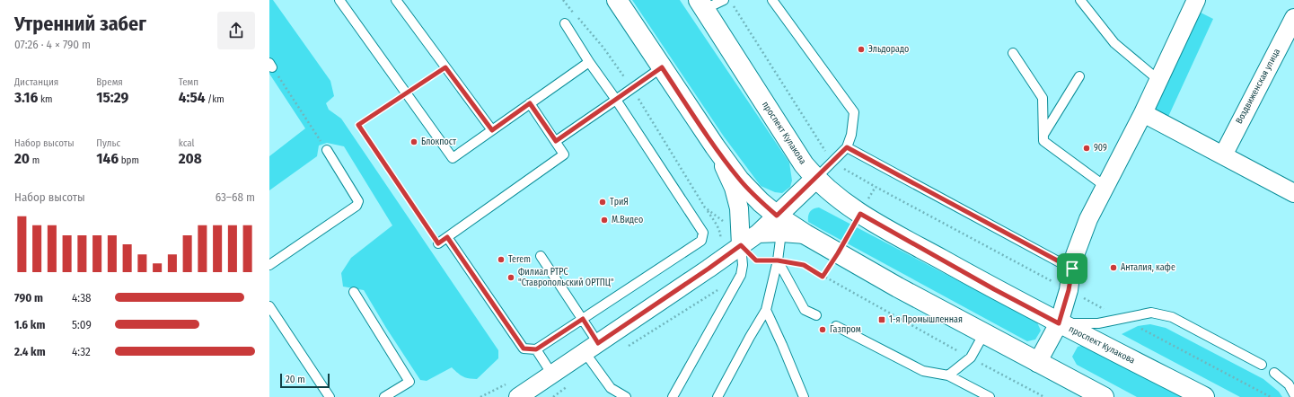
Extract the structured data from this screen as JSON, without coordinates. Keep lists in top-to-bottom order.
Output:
{
  "streets": {
    "main road": ["проспект Кулакова"],
    "street": ["Воздвиженская улица"]
  },
  "places": {
    "other": [
      "Эльдорадо",
      "Блокпост",
      "909",
      "ТриЯ",
      "М.Видео",
      "Terem",
      "Анталия, кафе",
      "Филиал РТРС \"Ставропольский ОРТПЦ\"",
      "Газпром"
    ],
    "transit": ["1-я Промышленная"]
  },
  "scale_bar": "20 m",
  "page": {
    "heading": ["Утренний забег", "07:26 · 4 × 790 m"],
    "stats": [
      ["Дистанция", "3.16 km"],
      ["Время", "15:29"],
      ["Темп", "4:54 /km"],
      ["Набор высоты", "20 m"],
      ["Пульс", "146 bpm"],
      ["kcal", "208"]
    ],
    "chart": ["Набор высоты", "63–68 m"],
    "list": [
      {
        "name": "790 m",
        "note": "4:38"
      },
      {
        "name": "1.6 km",
        "note": "5:09"
      },
      {
        "name": "2.4 km",
        "note": "4:32"
      }
    ],
    "scale": "20 m"
  }
}
